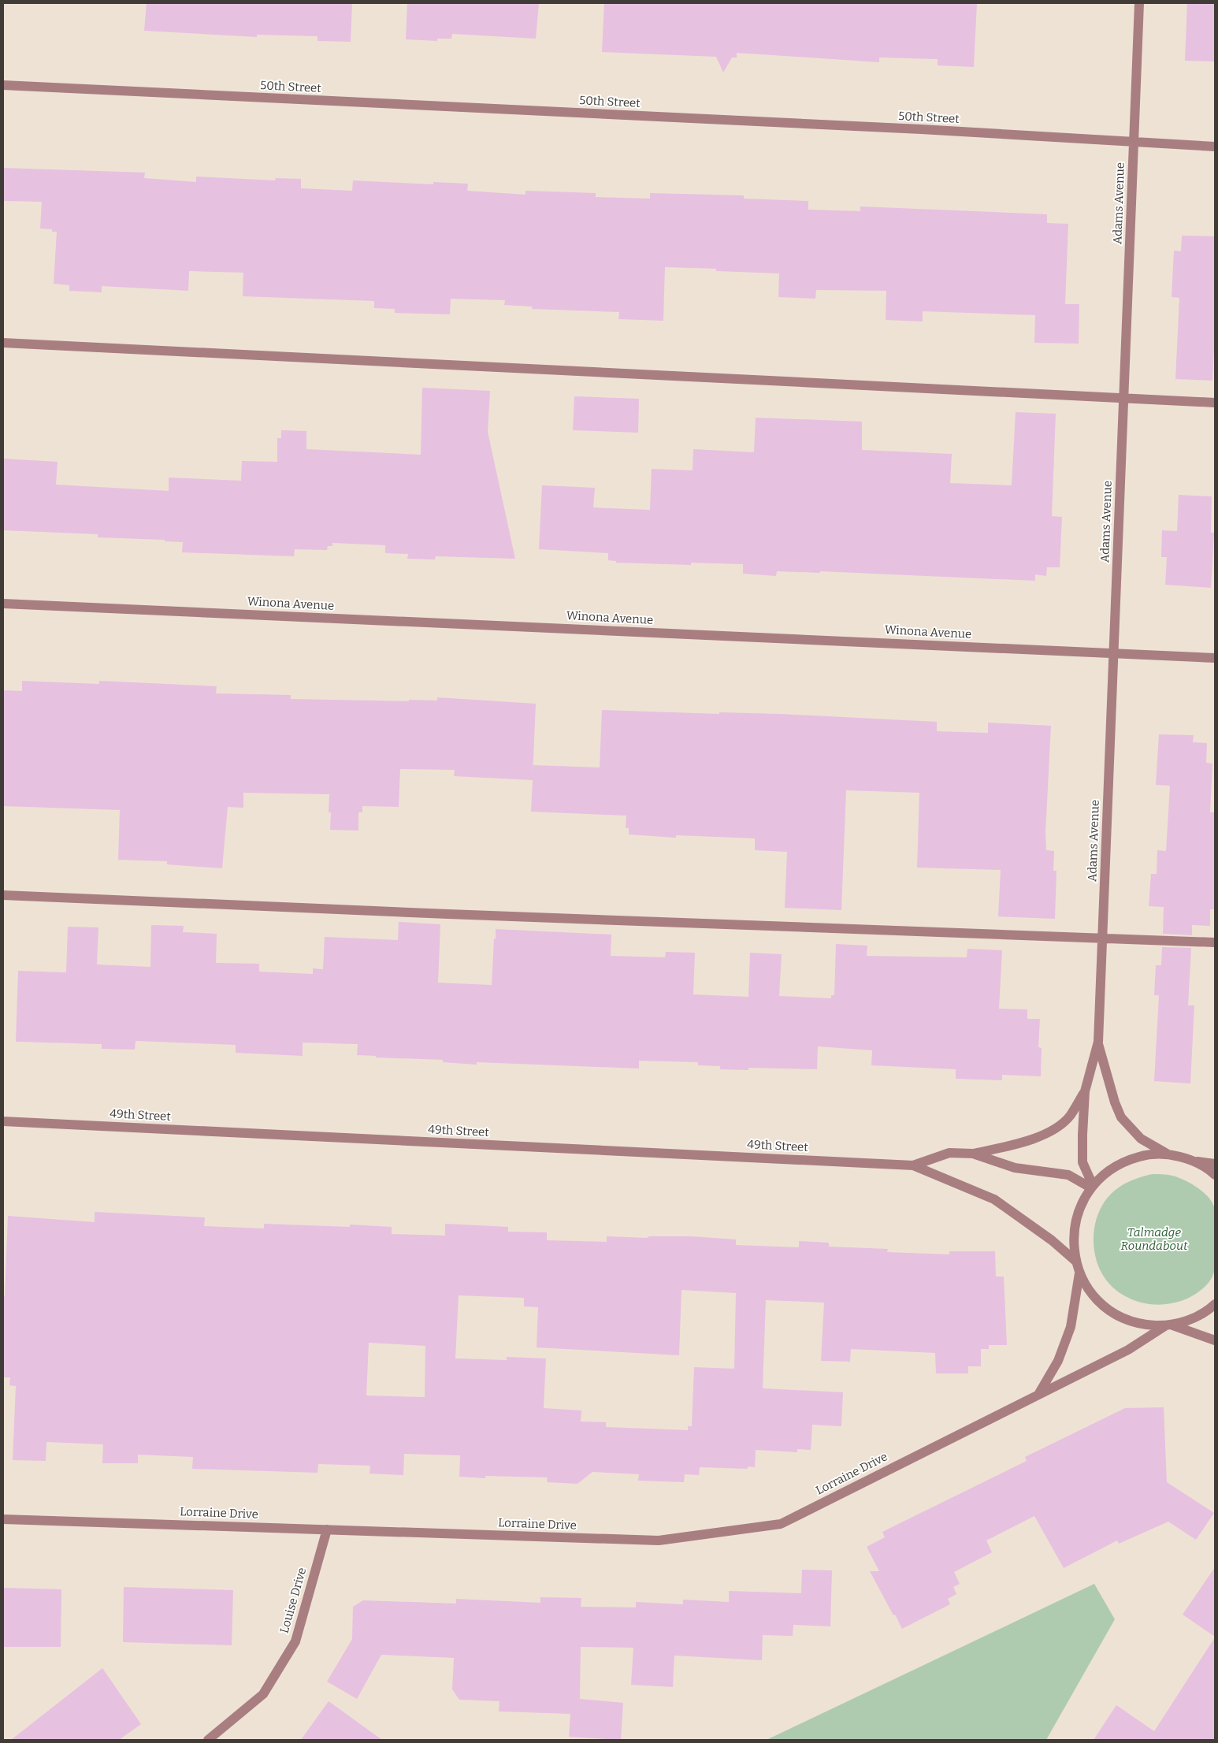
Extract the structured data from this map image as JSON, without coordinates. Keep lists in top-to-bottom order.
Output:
{
  "streets": {
    "street": [
      "50th Street",
      "Adams Avenue",
      "Winona Avenue",
      "49th Street",
      "Lorraine Drive",
      "Louise Drive"
    ]
  },
  "crossings": [
    ["50th Street", "Adams Avenue"],
    ["Adams Avenue", "Winona Avenue"],
    ["Adams Avenue", "49th Street"],
    ["Lorraine Drive", "Louise Drive"]
  ],
  "parks": ["Talmadge Roundabout"]
}
